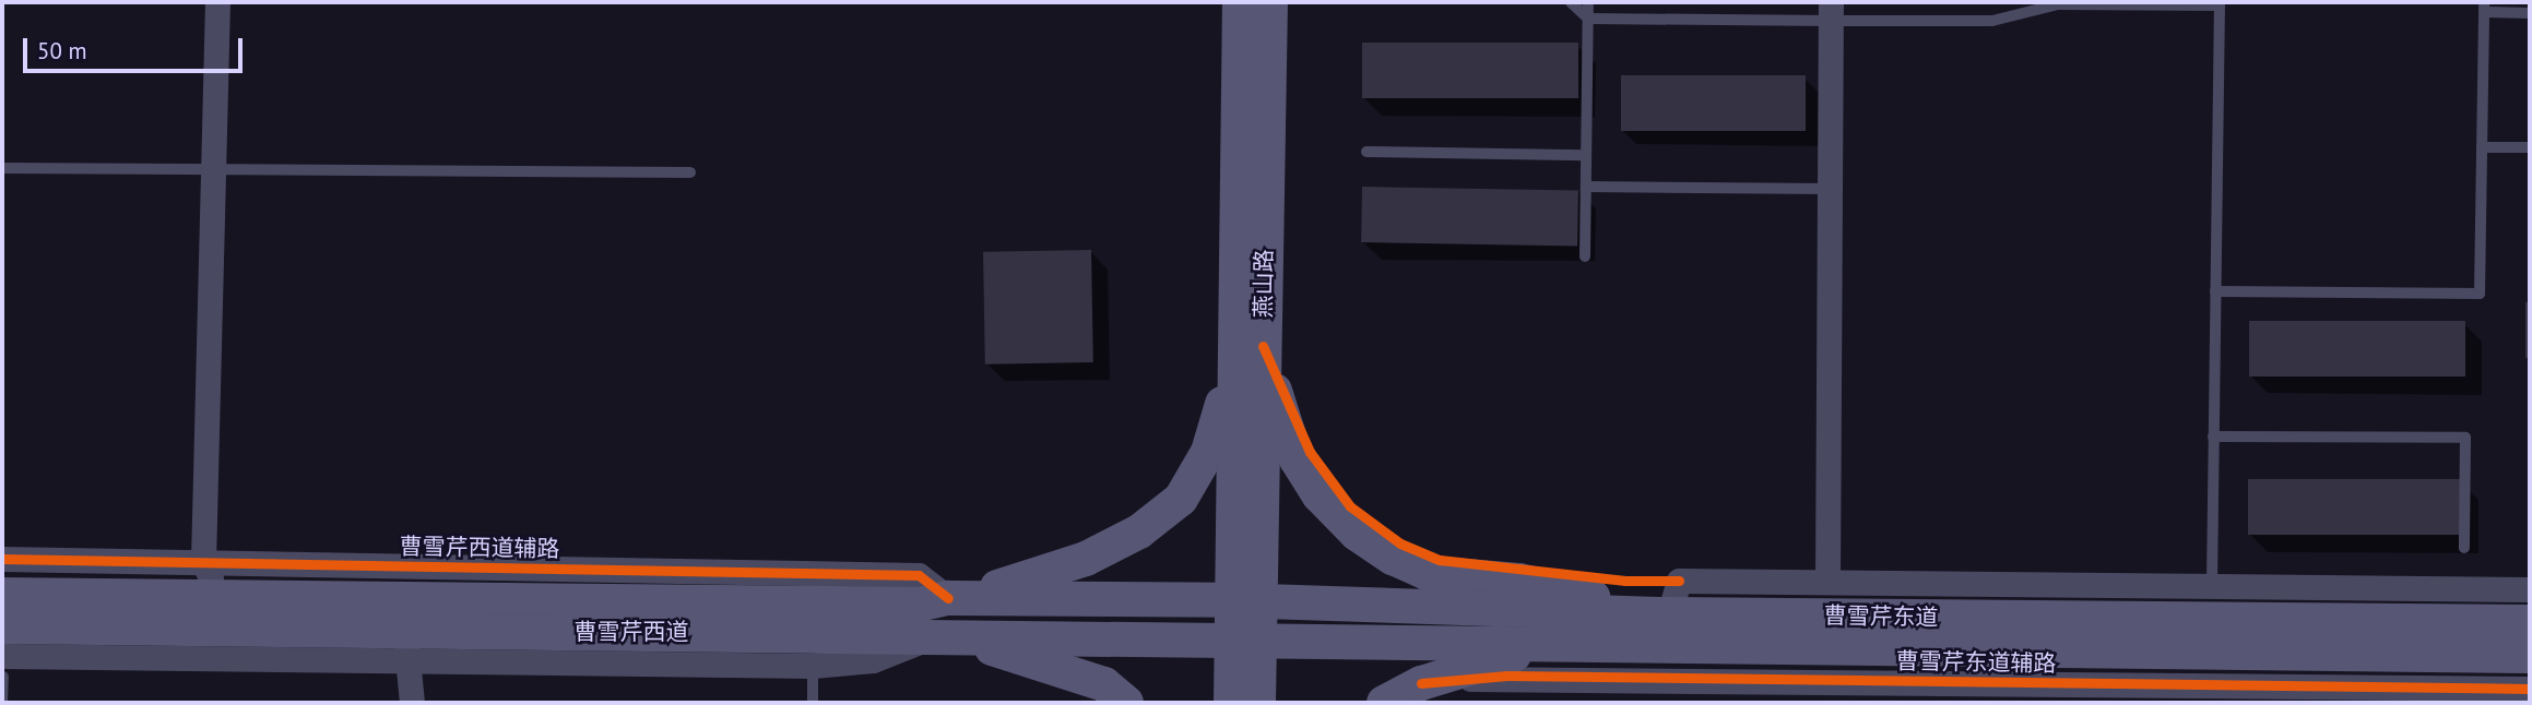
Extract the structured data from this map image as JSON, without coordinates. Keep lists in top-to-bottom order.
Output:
{
  "streets": {
    "main road": ["燕山路", "曹雪芹东道", "曹雪芹西道"],
    "street": ["曹雪芹西道辅路", "曹雪芹东道辅路"]
  },
  "crossings": [
    ["燕山路", "曹雪芹东道"],
    ["燕山路", "曹雪芹西道"],
    ["曹雪芹西道辅路", "曹雪芹西道"],
    ["曹雪芹东道", "曹雪芹西道"]
  ],
  "scale_bar": "50 m"
}
